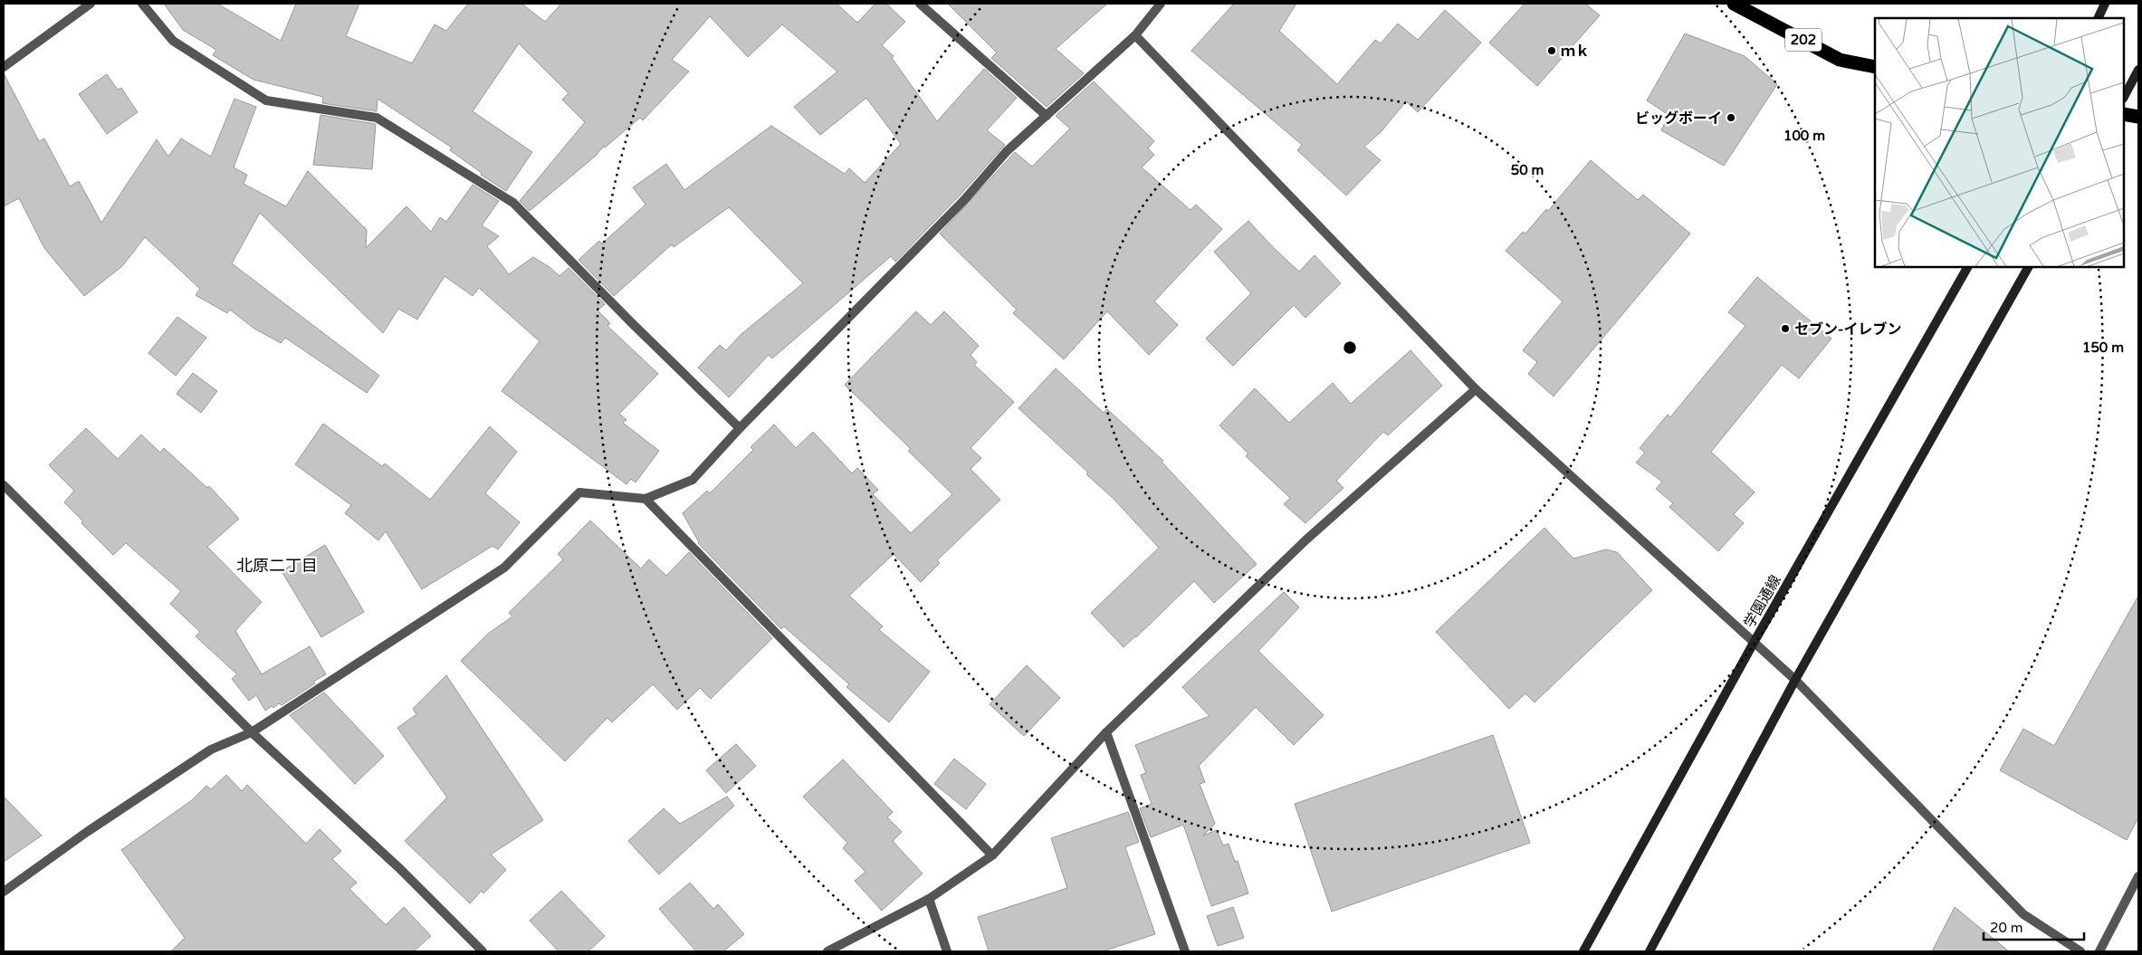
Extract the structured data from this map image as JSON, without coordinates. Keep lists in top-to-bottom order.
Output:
{
  "streets": {
    "highway": ["202"],
    "street": ["学園通線"]
  },
  "districts": ["北原二丁目"],
  "places": ["ｍｋ", "ビッグボーイ", "セブン-イレブン"],
  "scale_bar": "20 m",
  "rings": ["100 m", "50 m", "150 m"]
}
